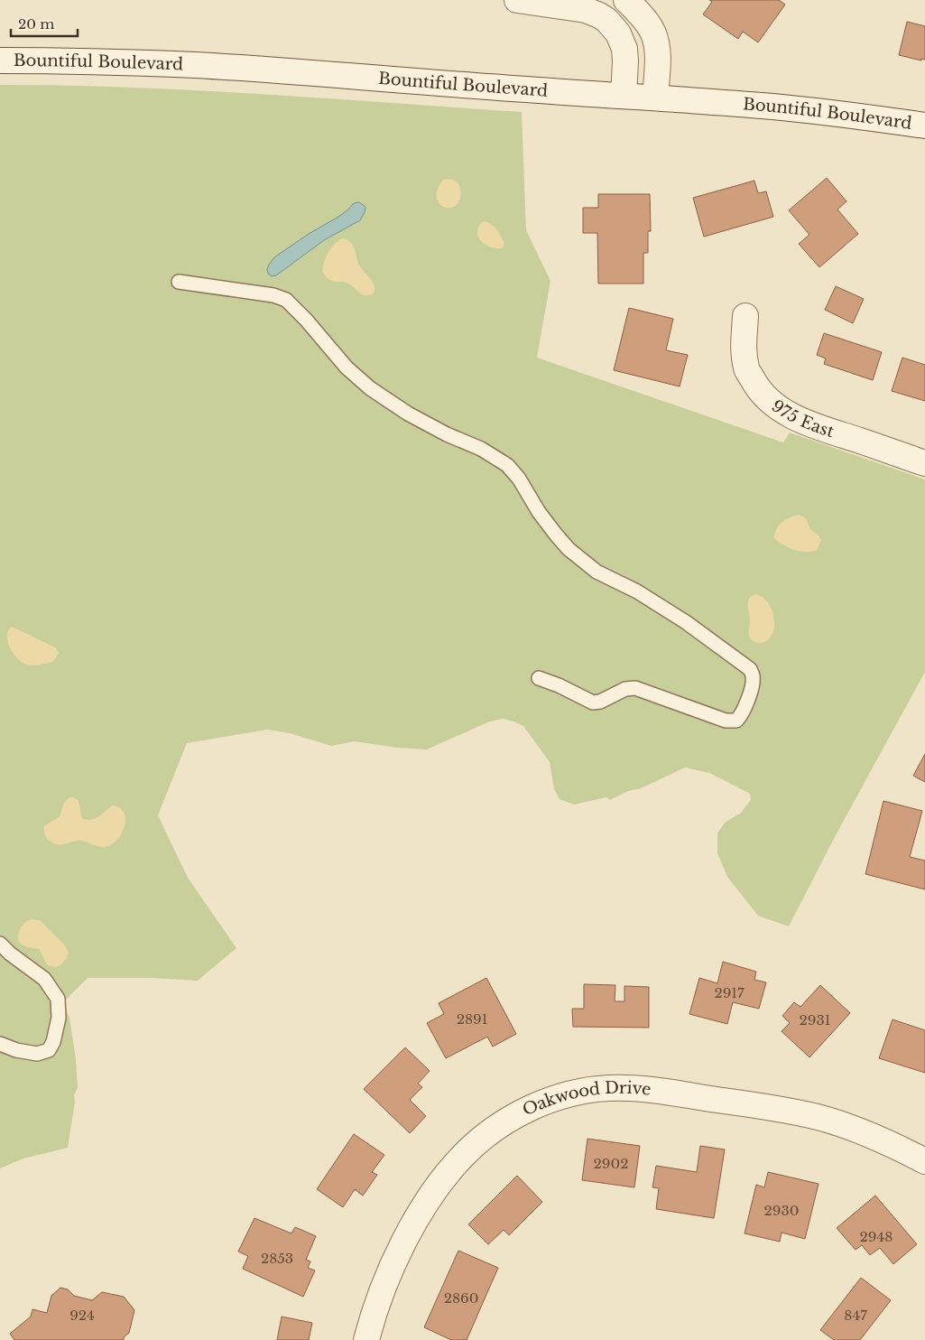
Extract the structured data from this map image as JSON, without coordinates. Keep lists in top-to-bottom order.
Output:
{
  "streets": {
    "street": ["Bountiful Boulevard", "975 East", "Oakwood Drive"]
  },
  "house_numbers": [
    "2917",
    "2891",
    "2931",
    "2902",
    "2930",
    "2948",
    "2853",
    "2860",
    "924",
    "847"
  ],
  "scale_bar": "20 m"
}
